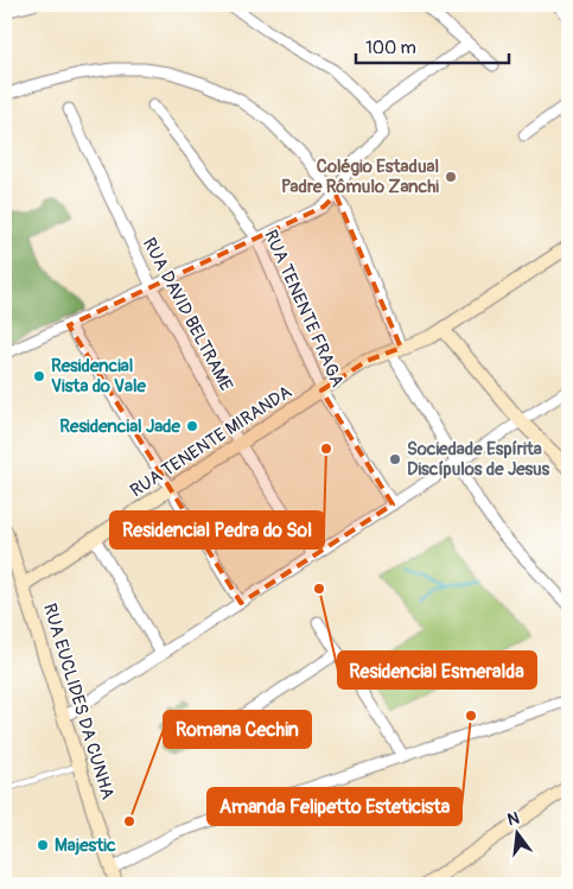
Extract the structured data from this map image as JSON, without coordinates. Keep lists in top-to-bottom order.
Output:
{
  "streets": {
    "street": [
      "RUA TENENTE FRAGA",
      "RUA DAVID BELTRAME",
      "RUA TENENTE MIRANDA",
      "RUA EUCLIDES DA CUNHA"
    ]
  },
  "crossings": [
    ["RUA TENENTE FRAGA", "RUA TENENTE MIRANDA"],
    ["RUA DAVID BELTRAME", "RUA TENENTE MIRANDA"],
    ["RUA TENENTE MIRANDA", "RUA EUCLIDES DA CUNHA"]
  ],
  "places": [
    "Colégio Estadual Padre Rômulo Zanchi",
    "Residencial Vista do Vale",
    "Residencial Jade",
    "Residencial Pedra do Sol",
    "Sociedade Espírita Discípulos de Jesus",
    "Residencial Esmeralda",
    "Amanda Felipetto Esteticista",
    "Romana Cechin",
    "Majestic"
  ],
  "scale_bar": "100 m",
  "north": "top"
}
